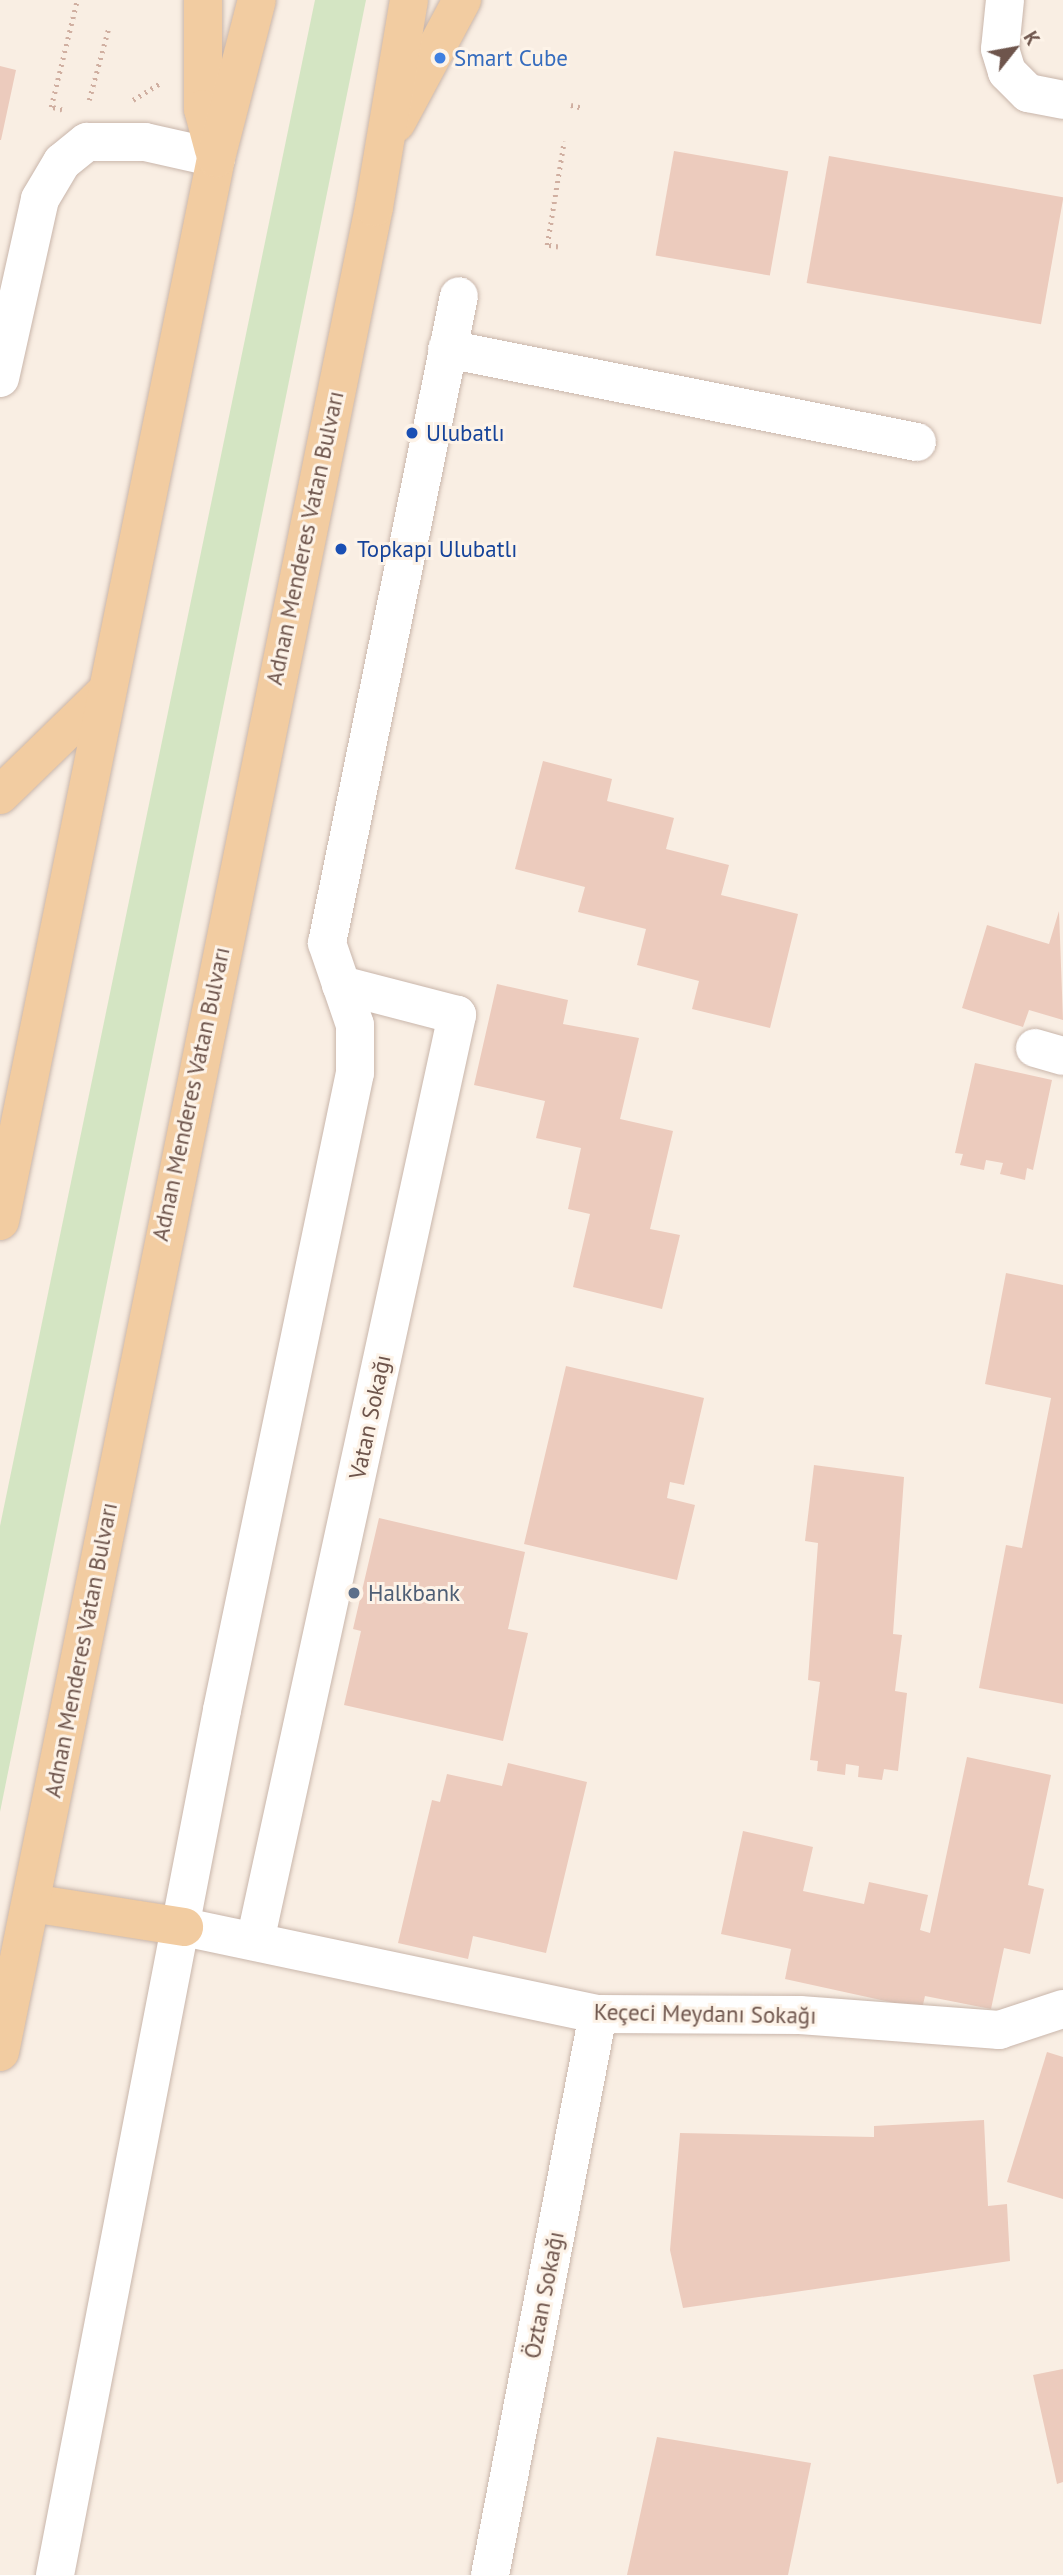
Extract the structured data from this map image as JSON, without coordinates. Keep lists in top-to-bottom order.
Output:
{
  "streets": {
    "main road": ["Adnan Menderes Vatan Bulvarı"],
    "street": ["Vatan Sokağı", "Keçeci Meydanı Sokağı", "Öztan Sokağı"]
  },
  "crossings": [
    ["Vatan Sokağı", "Keçeci Meydanı Sokağı"],
    ["Keçeci Meydanı Sokağı", "Öztan Sokağı"]
  ],
  "places": [
    "Smart Cube",
    "Ulubatlı",
    "Topkapı Ulubatlı",
    "Halkbank"
  ],
  "north": "top right"
}
